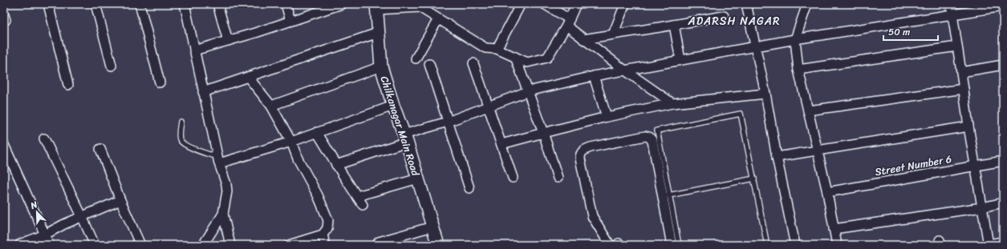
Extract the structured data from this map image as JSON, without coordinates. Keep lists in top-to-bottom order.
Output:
{
  "streets": {
    "main road": ["Chilkanagar Main Road"],
    "street": ["Street Number 6"]
  },
  "districts": ["ADARSH NAGAR"],
  "scale_bar": "50 m",
  "north": "top left"
}
